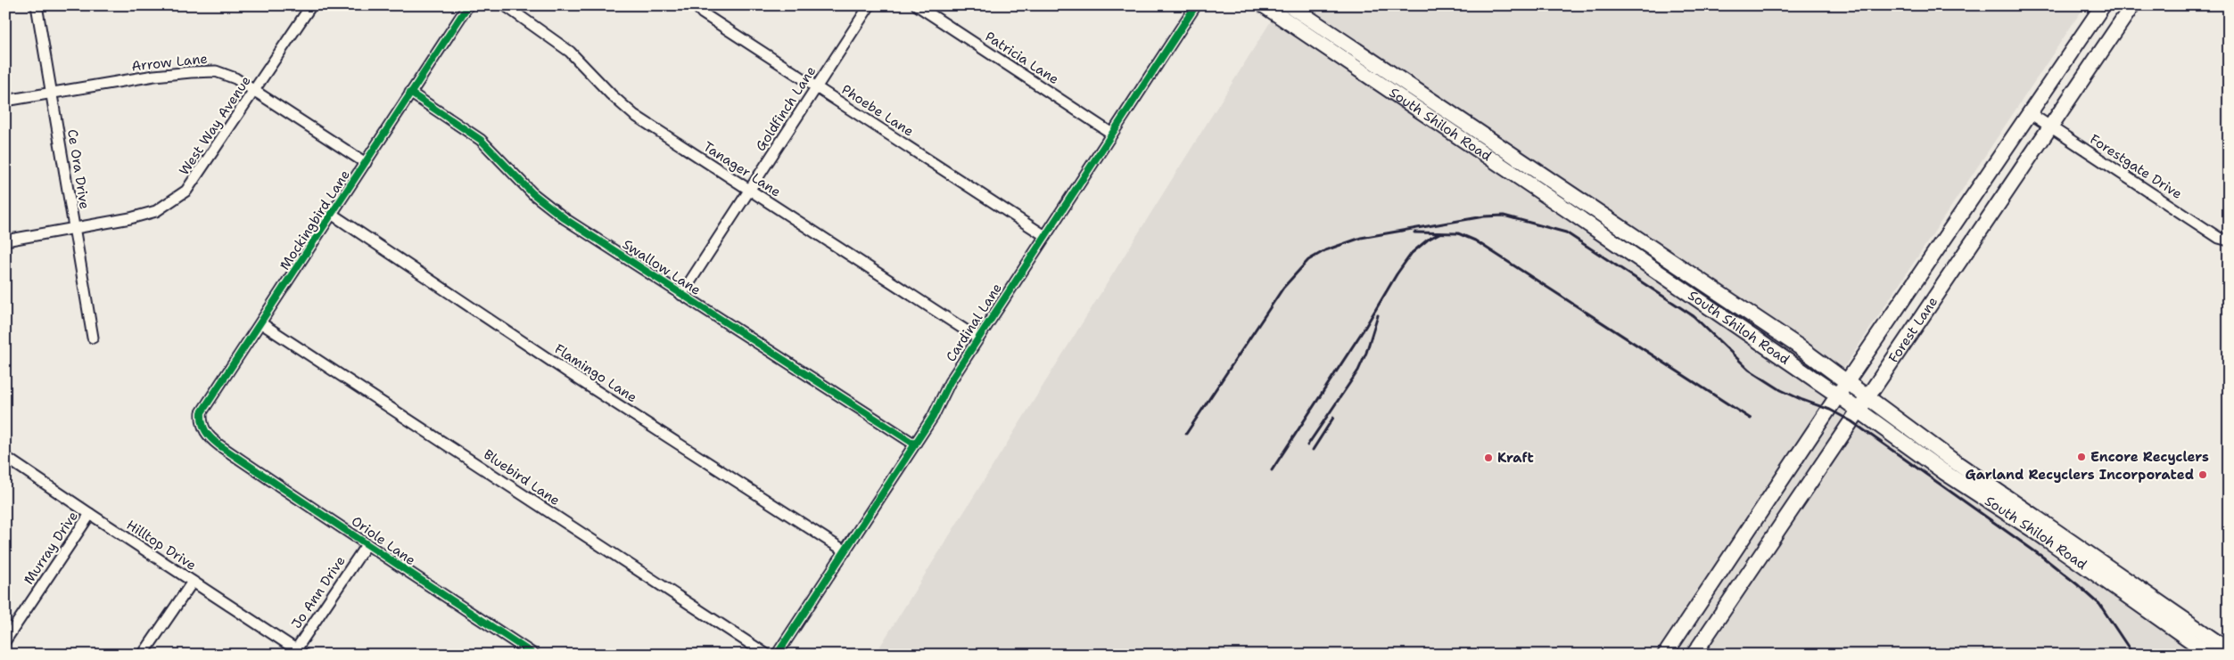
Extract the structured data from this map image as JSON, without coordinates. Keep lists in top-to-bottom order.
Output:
{
  "streets": {
    "main road": ["South Shiloh Road", "Forest Lane"],
    "street": [
      "Patricia Lane",
      "Arrow Lane",
      "Goldfinch Lane",
      "Phoebe Lane",
      "West Way Avenue",
      "Forestgate Drive",
      "Ce Ora Drive",
      "Tanager Lane",
      "Mockingbird Lane",
      "Swallow Lane",
      "Cardinal Lane",
      "Flamingo Lane",
      "Bluebird Lane",
      "Oriole Lane",
      "Hilltop Drive",
      "Murray Drive",
      "Jo Ann Drive"
    ]
  },
  "crossings": [
    ["Patricia Lane", "Cardinal Lane"],
    ["Arrow Lane", "West Way Avenue"],
    ["Arrow Lane", "Ce Ora Drive"],
    ["Arrow Lane", "Mockingbird Lane"],
    ["Goldfinch Lane", "Phoebe Lane"],
    ["Goldfinch Lane", "Tanager Lane"],
    ["Goldfinch Lane", "Swallow Lane"],
    ["Phoebe Lane", "Cardinal Lane"],
    ["South Shiloh Road", "Forest Lane"],
    ["West Way Avenue", "Ce Ora Drive"],
    ["Forestgate Drive", "Forest Lane"],
    ["Tanager Lane", "Cardinal Lane"],
    ["Mockingbird Lane", "Swallow Lane"],
    ["Mockingbird Lane", "Flamingo Lane"],
    ["Mockingbird Lane", "Bluebird Lane"],
    ["Mockingbird Lane", "Oriole Lane"],
    ["Swallow Lane", "Cardinal Lane"],
    ["Cardinal Lane", "Flamingo Lane"],
    ["Oriole Lane", "Jo Ann Drive"],
    ["Hilltop Drive", "Murray Drive"],
    ["Hilltop Drive", "Jo Ann Drive"]
  ],
  "places": ["Encore Recyclers", "Kraft", "Garland Recyclers Incorporated"]
}
